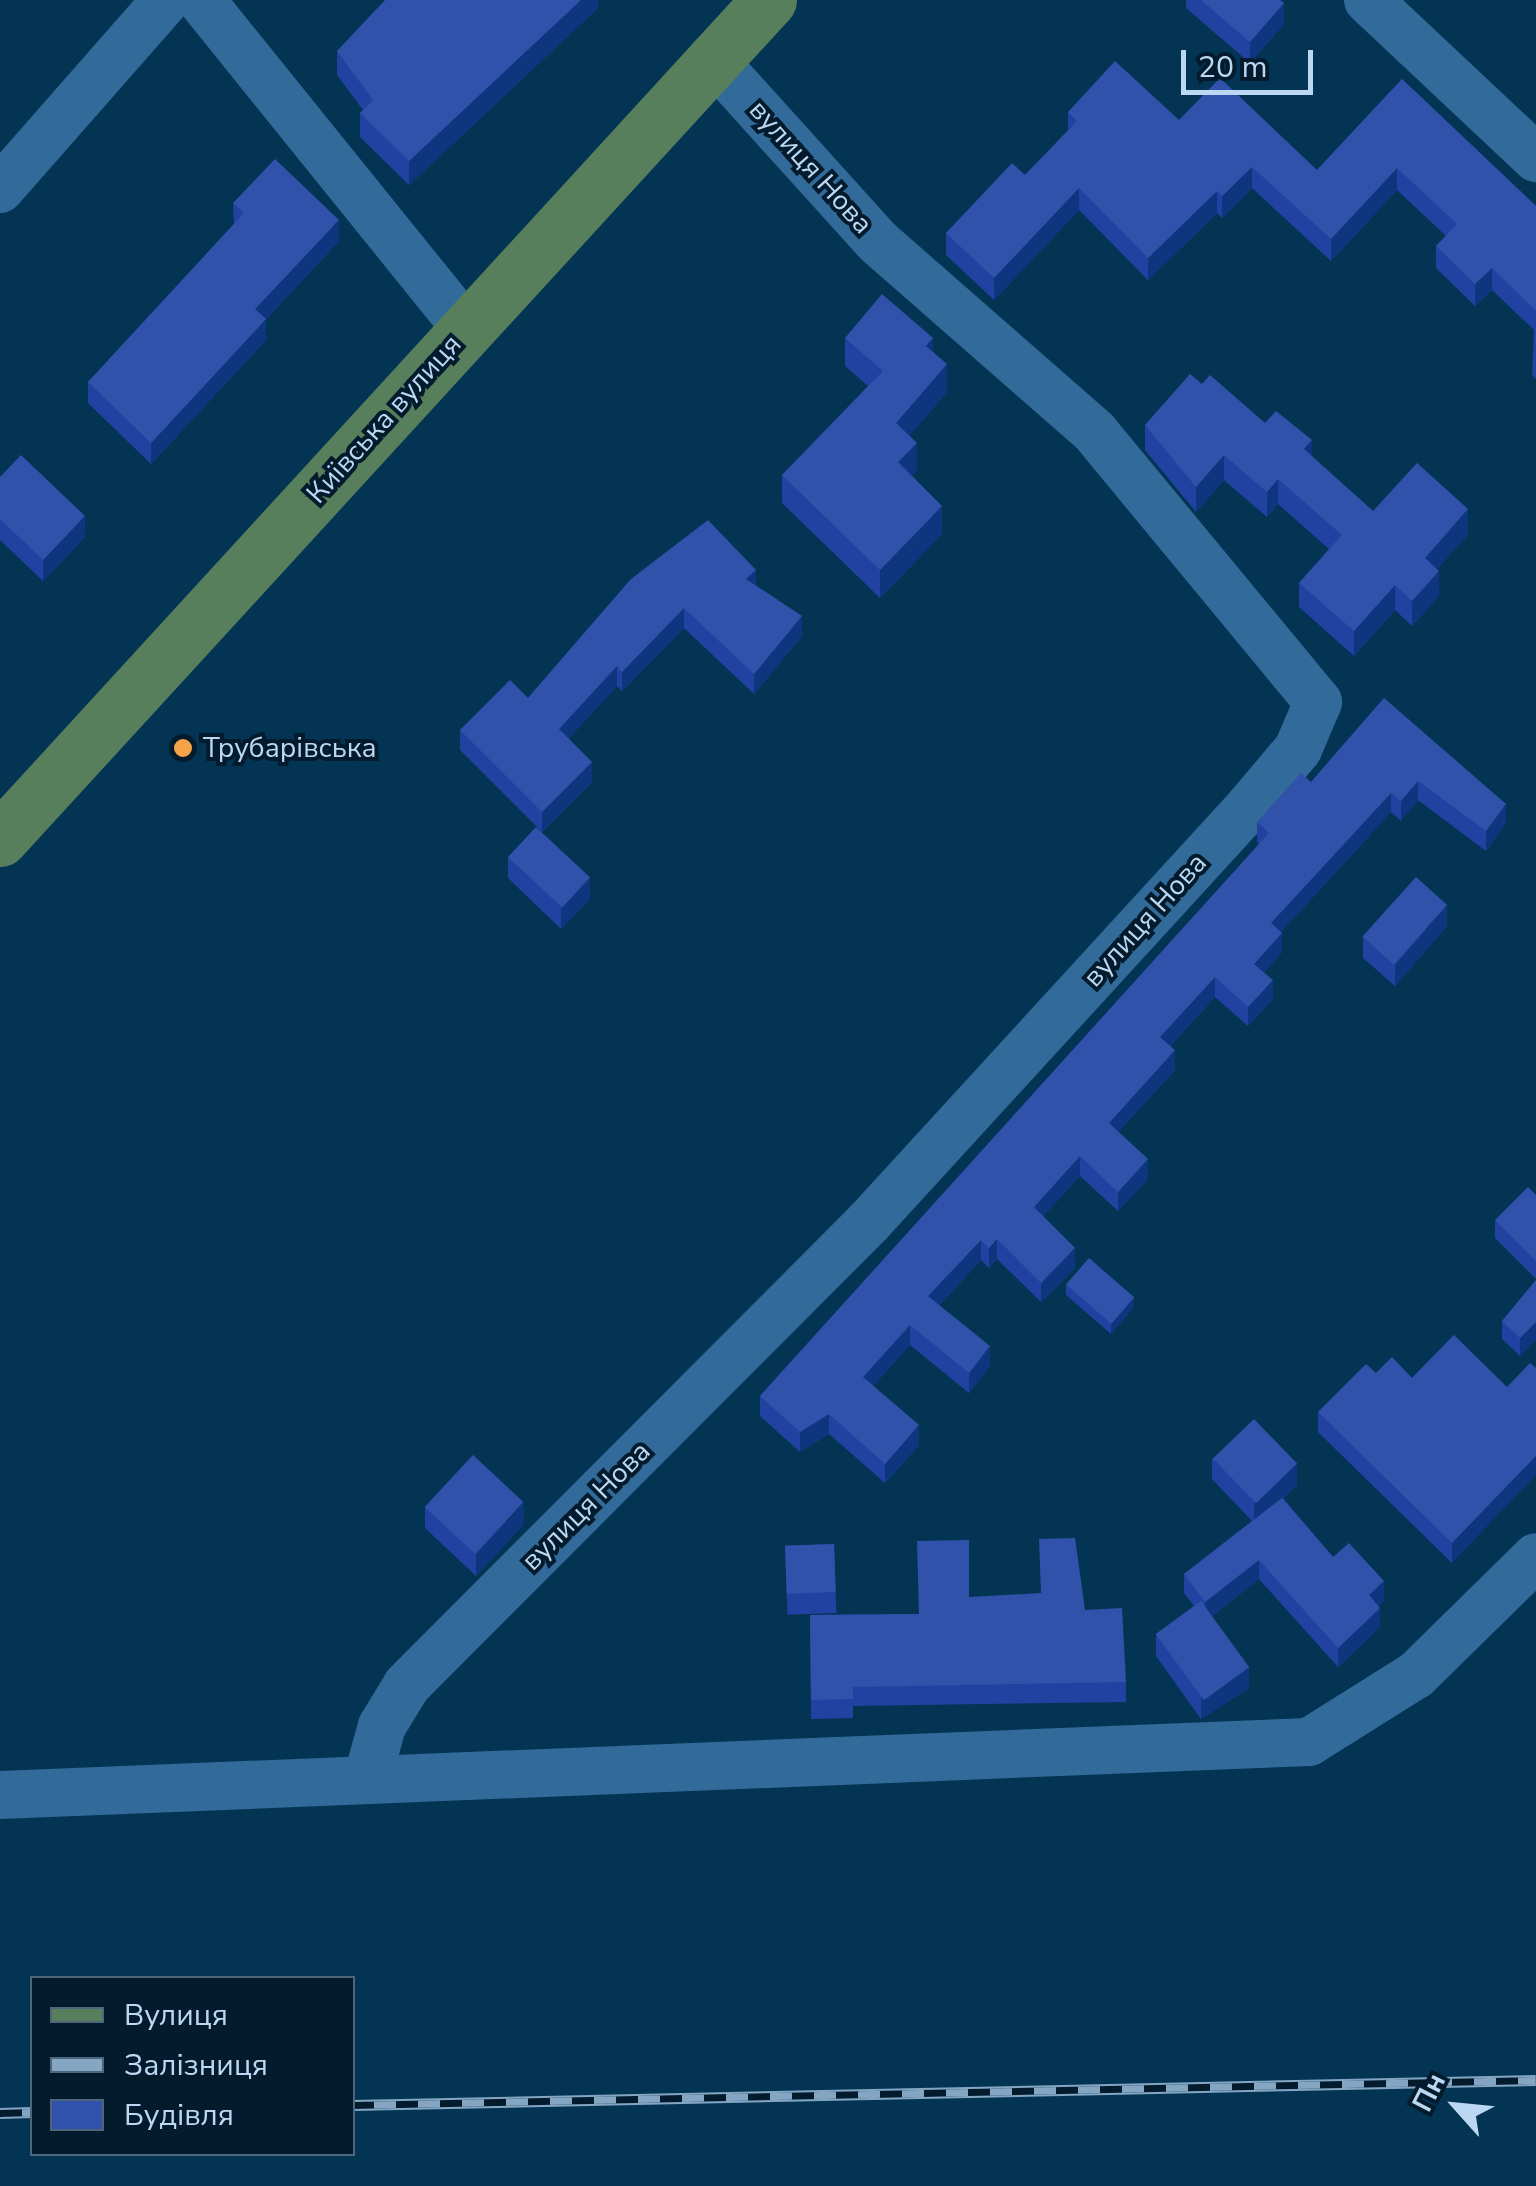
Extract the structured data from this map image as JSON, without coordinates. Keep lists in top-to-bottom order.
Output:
{
  "streets": {
    "main road": ["Київська вулиця"],
    "street": ["вулиця Нова"]
  },
  "crossings": [
    ["вулиця Нова", "Київська вулиця"]
  ],
  "places": ["Трубарівська"],
  "legend": ["Вулиця", "Залізниця", "Будівля"],
  "scale_bar": "20 m",
  "north": "top left"
}
